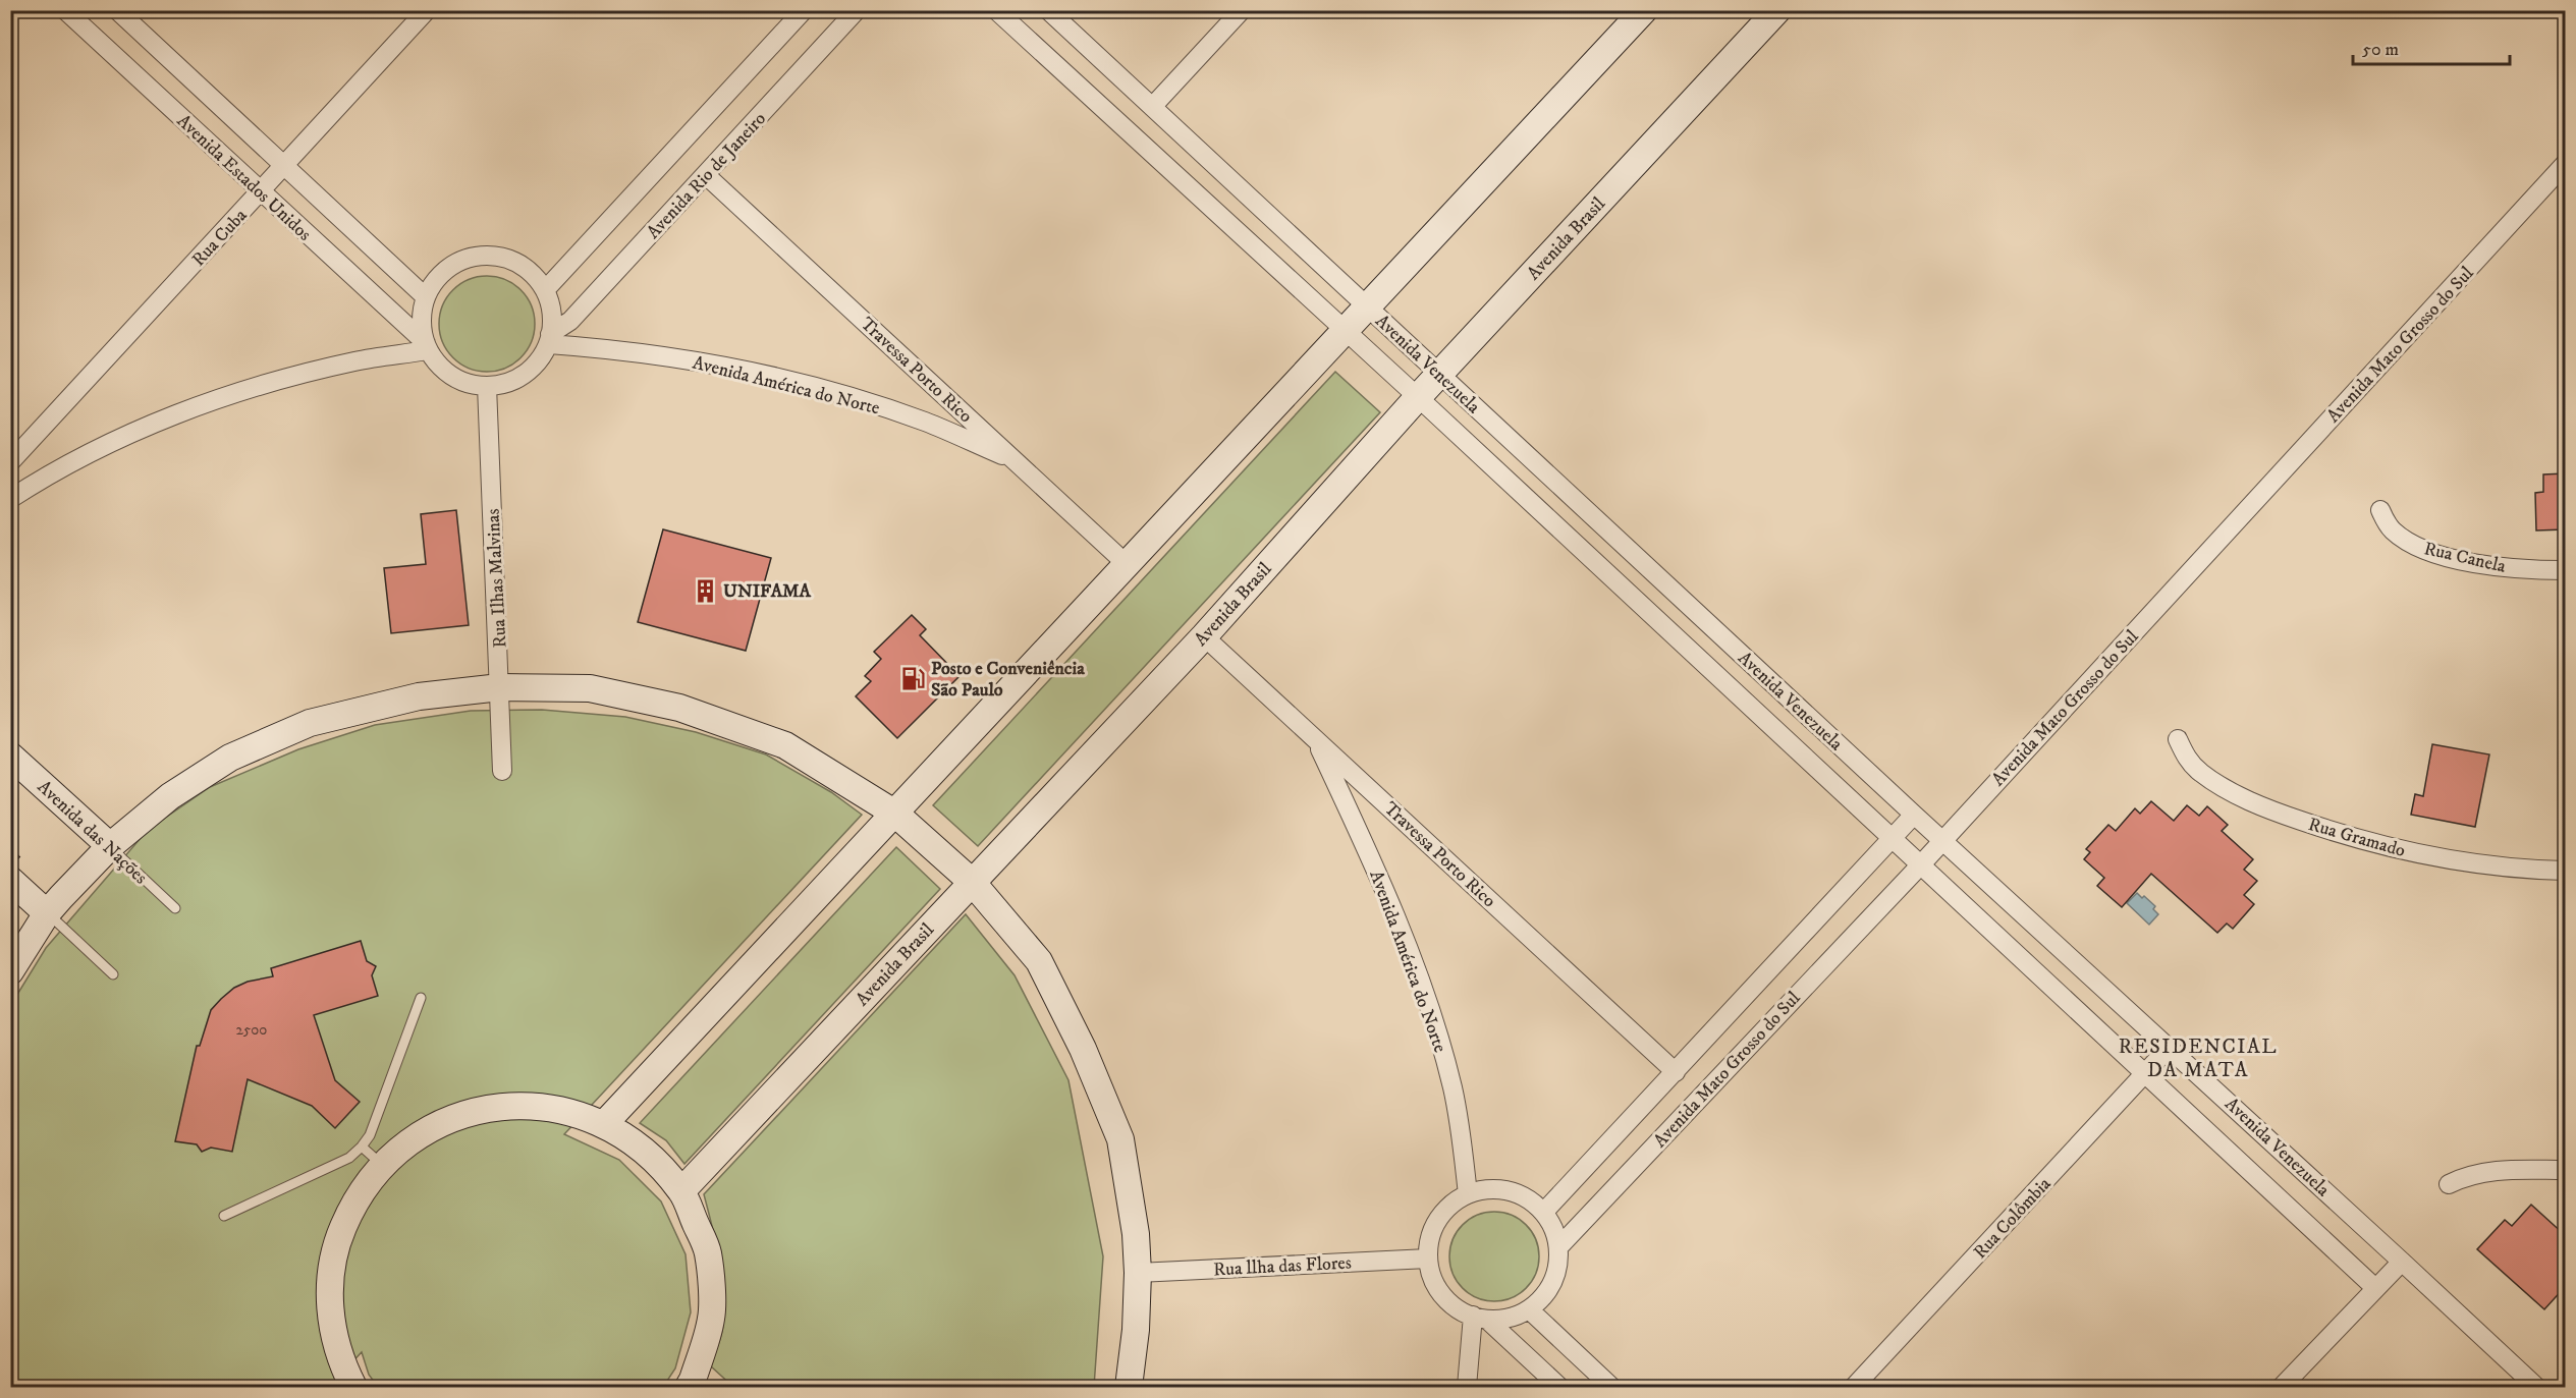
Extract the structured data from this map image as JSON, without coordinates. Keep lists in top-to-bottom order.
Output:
{
  "streets": {
    "main road": ["Avenida Brasil", "Avenida das Nações"],
    "street": [
      "Avenida Rio de Janeiro",
      "Avenida Estados Unidos",
      "Rua Cuba",
      "Avenida Mato Grosso do Sul",
      "Avenida Venezuela",
      "Travessa Porto Rico",
      "Avenida América do Norte",
      "Rua Canela",
      "Rua Ilhas Malvinas",
      "Rua Gramado",
      "Rua Colômbia",
      "Rua llha das Flores"
    ]
  },
  "crossings": [
    ["Avenida Rio de Janeiro", "Avenida Estados Unidos"],
    ["Avenida Rio de Janeiro", "Travessa Porto Rico"],
    ["Avenida Rio de Janeiro", "Avenida América do Norte"],
    ["Avenida Rio de Janeiro", "Rua Ilhas Malvinas"],
    ["Avenida Estados Unidos", "Rua Cuba"],
    ["Avenida Estados Unidos", "Avenida América do Norte"],
    ["Avenida Estados Unidos", "Rua Ilhas Malvinas"],
    ["Avenida Brasil", "Avenida Venezuela"],
    ["Avenida Brasil", "Travessa Porto Rico"],
    ["Avenida Mato Grosso do Sul", "Avenida Venezuela"],
    ["Avenida Mato Grosso do Sul", "Travessa Porto Rico"],
    ["Avenida Mato Grosso do Sul", "Avenida América do Norte"],
    ["Avenida Mato Grosso do Sul", "Rua llha das Flores"],
    ["Avenida Venezuela", "Rua Colômbia"],
    ["Travessa Porto Rico", "Avenida América do Norte"],
    ["Avenida América do Norte", "Rua Ilhas Malvinas"],
    ["Avenida América do Norte", "Rua llha das Flores"]
  ],
  "districts": ["RESIDENCIAL DA MATA"],
  "places": {
    "building": ["UNIFAMA"],
    "fuel station": ["Posto e Conveniência São Paulo"]
  },
  "house_numbers": ["2500"],
  "scale_bar": "50 m"
}
